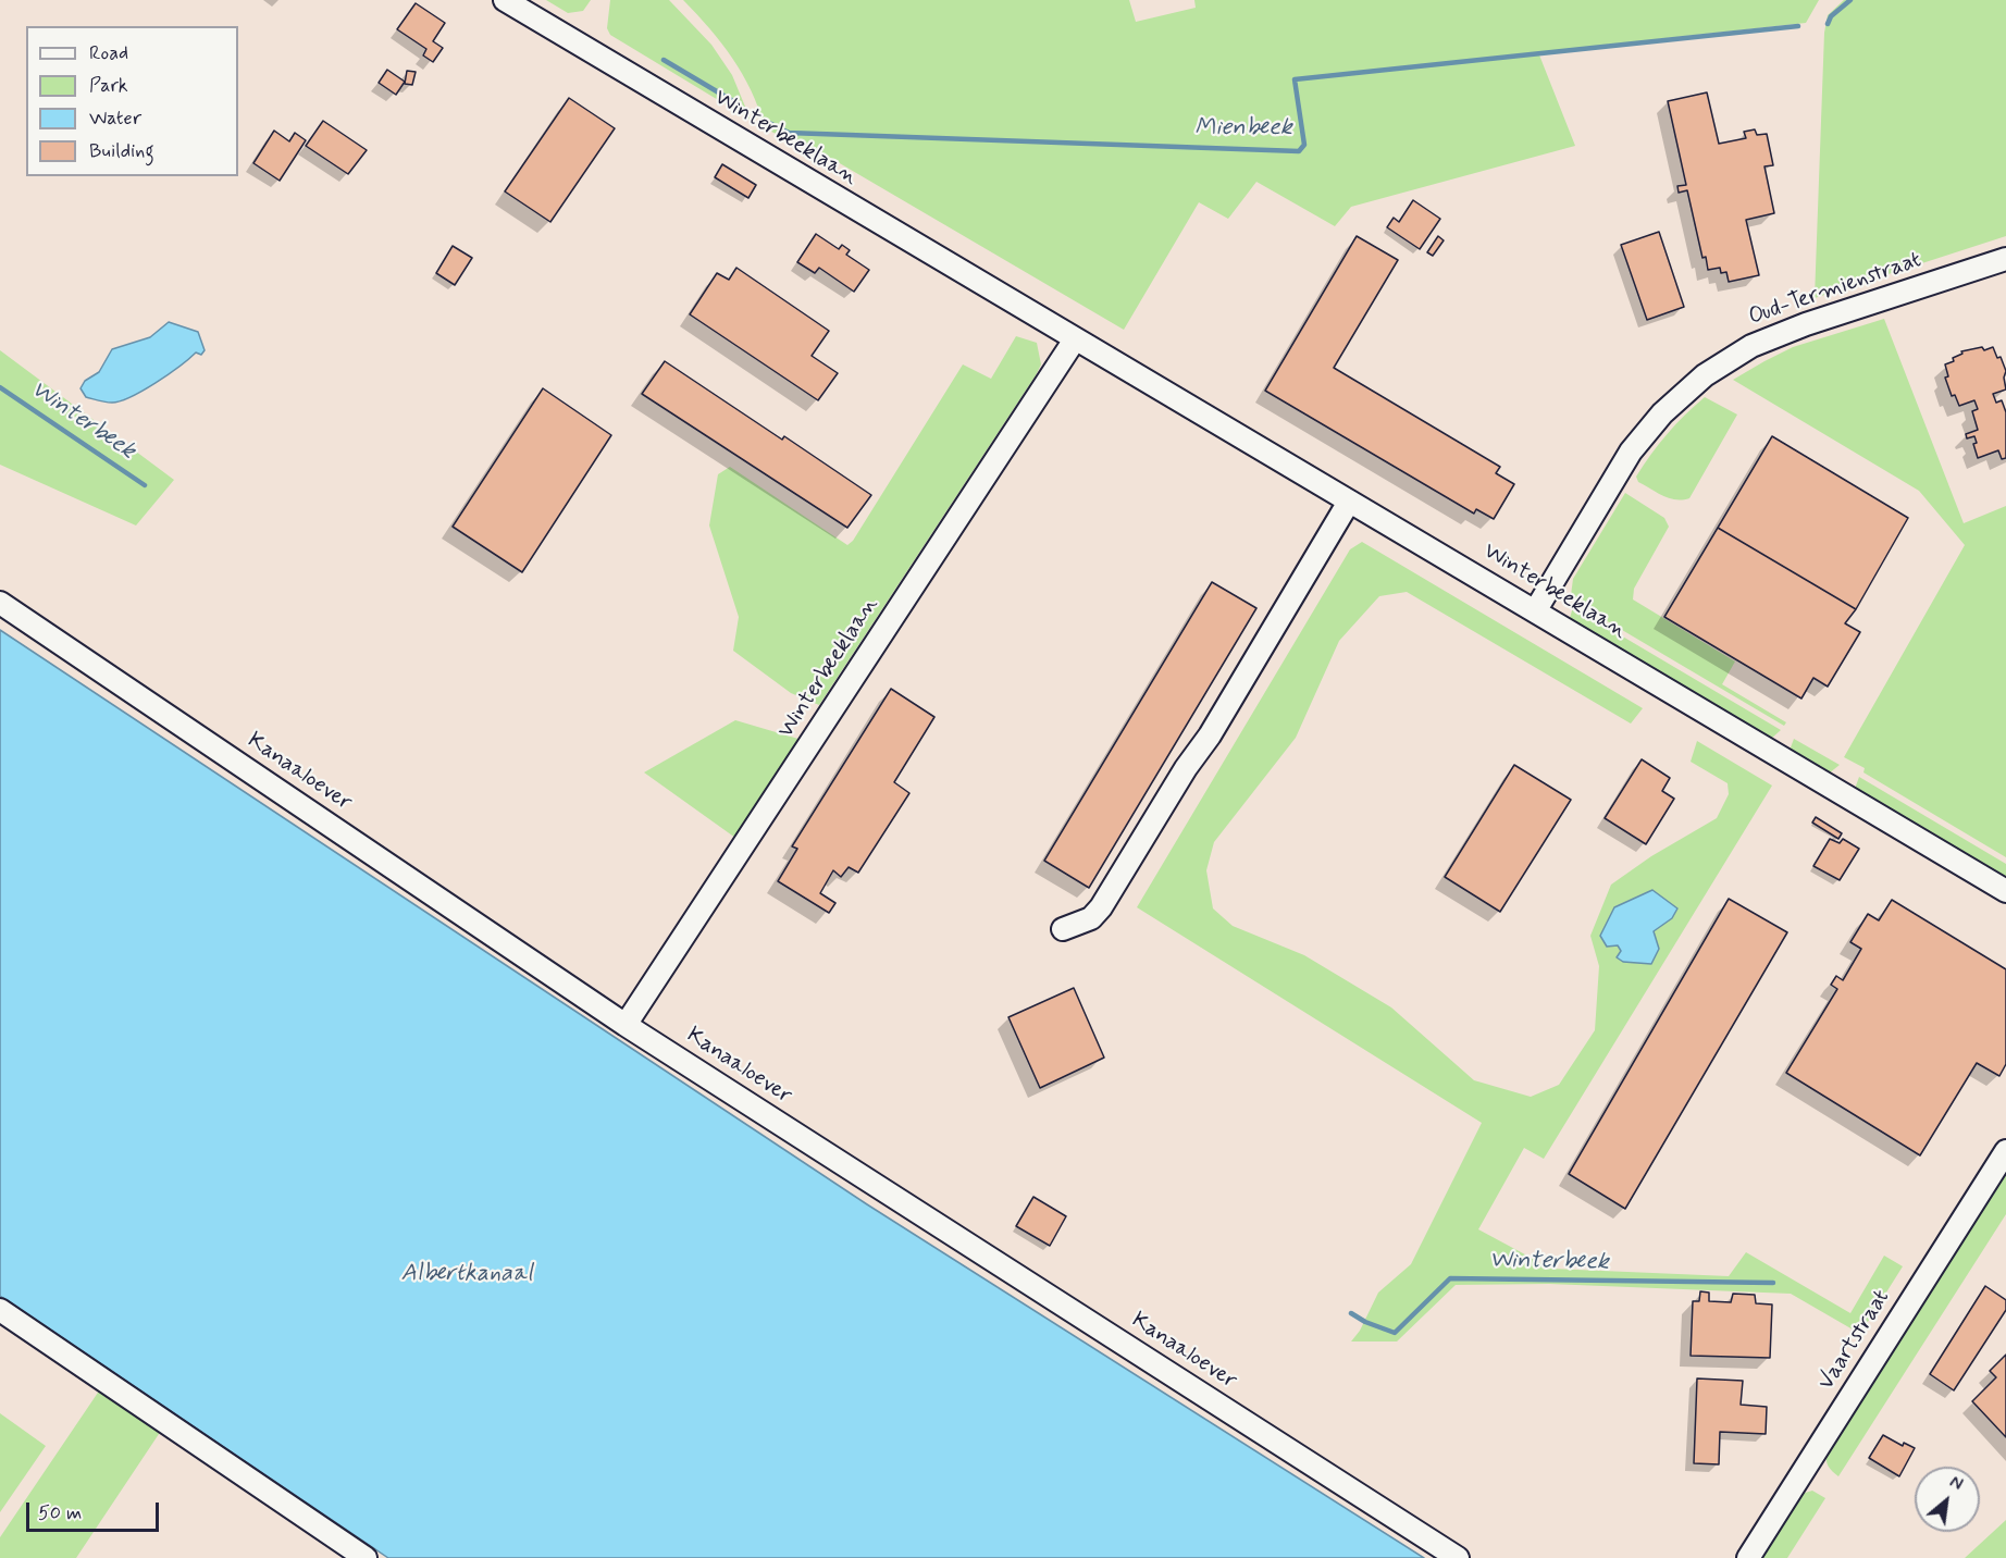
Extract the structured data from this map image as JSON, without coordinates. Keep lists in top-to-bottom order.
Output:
{
  "streets": {
    "street": [
      "Winterbeeklaan",
      "Oud-Termienstraat",
      "Kanaaloever",
      "Vaartstraat"
    ]
  },
  "crossings": [
    ["Winterbeeklaan", "Oud-Termienstraat"],
    ["Winterbeeklaan", "Kanaaloever"]
  ],
  "water": ["Mienbeek", "Winterbeek", "Albertkanaal"],
  "legend": [
    "Road",
    "Park",
    "Water",
    "Building"
  ],
  "scale_bar": "50 m",
  "north": "top right"
}
